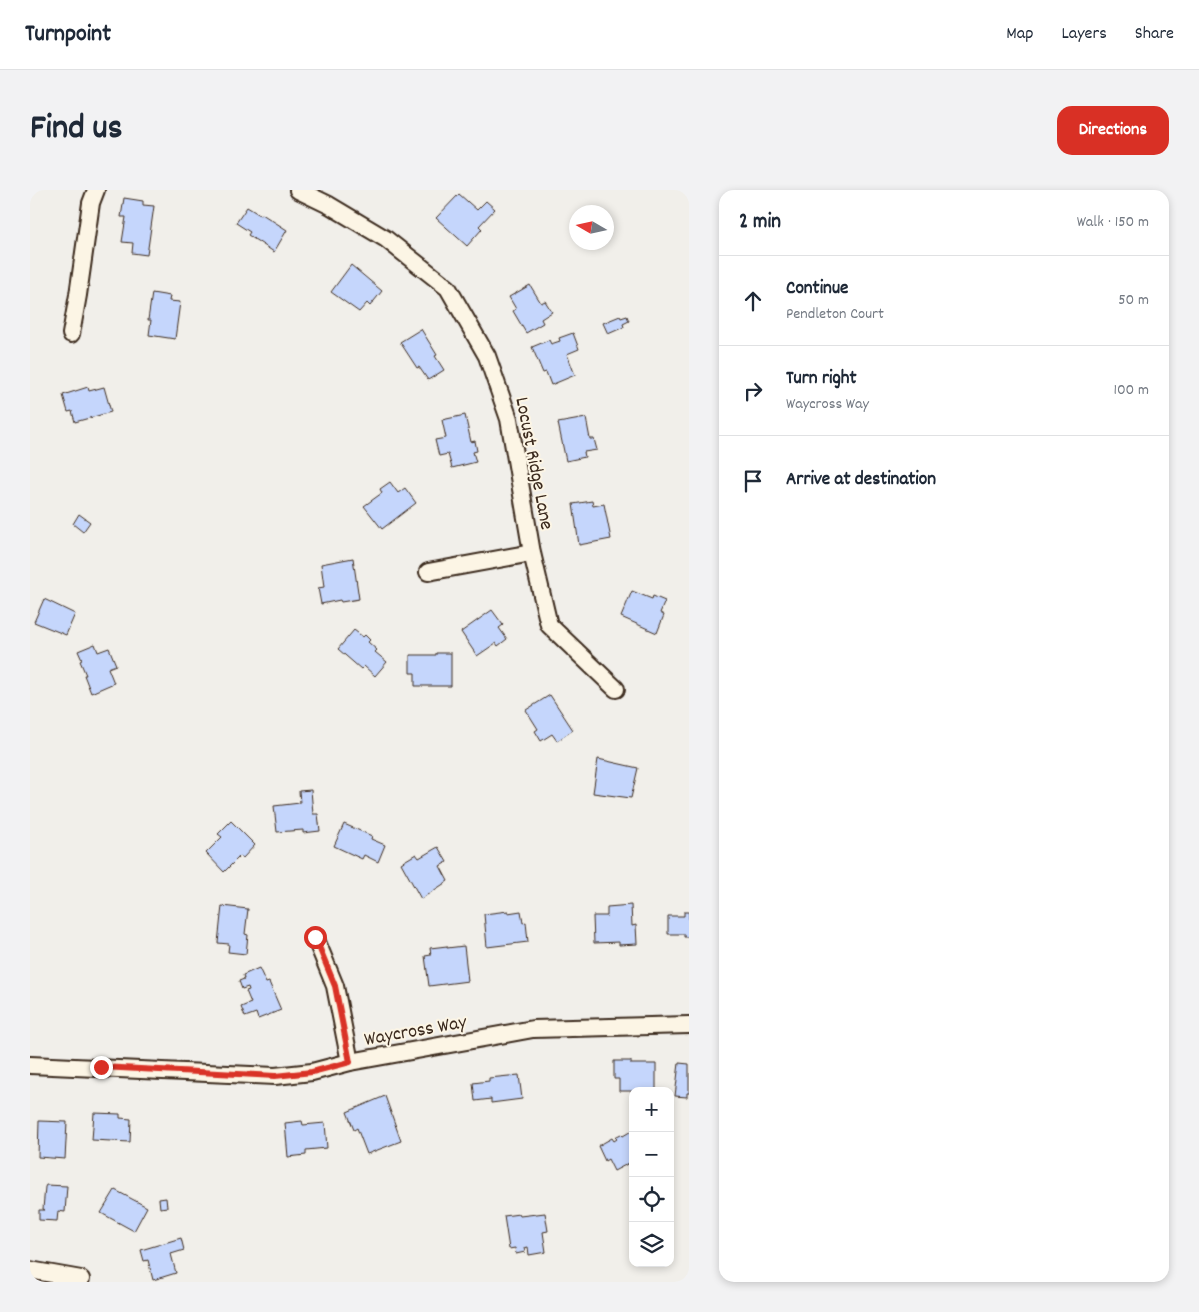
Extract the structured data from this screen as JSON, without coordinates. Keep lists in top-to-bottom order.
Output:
{
  "streets": {
    "street": ["Locust Ridge Lane", "Waycross Way"]
  },
  "north": "left",
  "page": {
    "header": "Turnpoint",
    "nav": ["Map", "Layers", "Share"],
    "title": "Find us",
    "buttons": "Directions",
    "heading": ["2 min", "Walk · 150 m"],
    "list": [
      ["Continue", "Pendleton Court", "50 m"],
      ["Turn right", "Waycross Way", "100 m"],
      "Arrive at destination"
    ],
    "map_buttons": ["+", "−"]
  }
}
